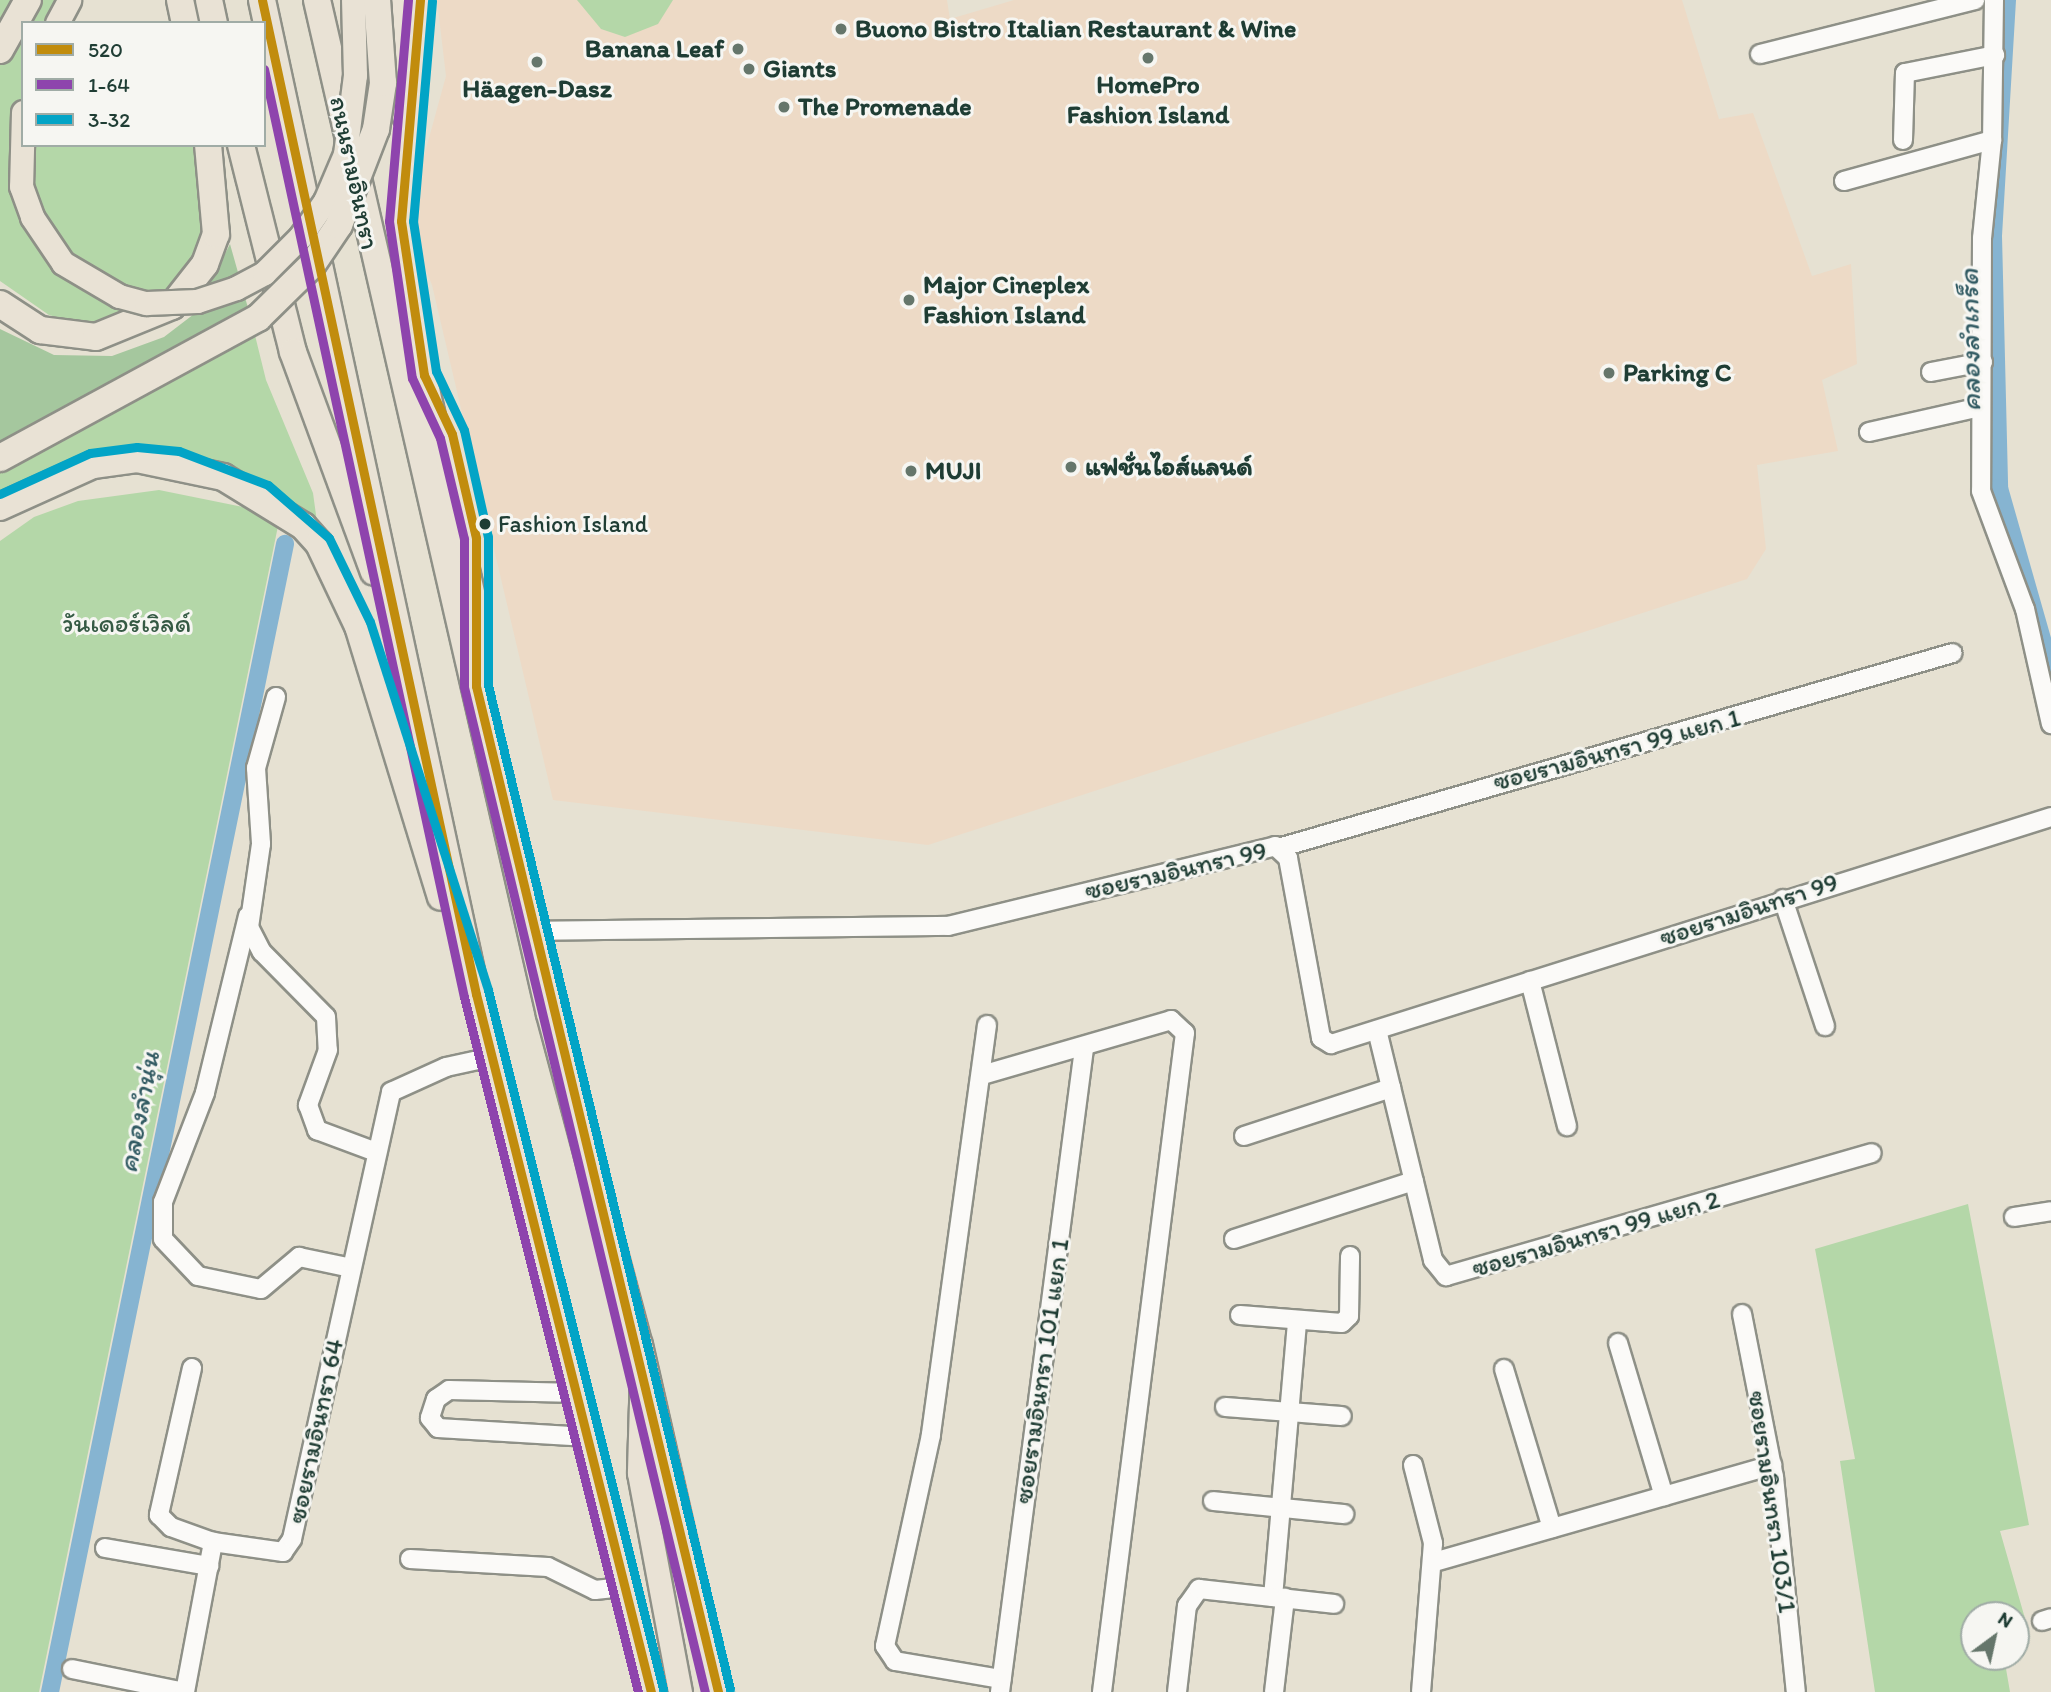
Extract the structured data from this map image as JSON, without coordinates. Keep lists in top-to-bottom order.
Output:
{
  "streets": {
    "highway": ["ถนนรามอินทรา"],
    "street": [
      "ซอยรามอินทรา 99 แยก 1",
      "ซอยรามอินทรา 99",
      "ซอยรามอินทรา 99 แยก 2",
      "ซอยรามอินทรา 101 แยก 1",
      "ซอยรามอินทรา 64",
      "ซอยรามอินทรา 103/1"
    ]
  },
  "crossings": [
    ["ถนนรามอินทรา", "ซอยรามอินทรา 99"],
    ["ถนนรามอินทรา", "ซอยรามอินทรา 64"],
    ["ซอยรามอินทรา 99 แยก 1", "ซอยรามอินทรา 99"],
    ["ซอยรามอินทรา 99", "ซอยรามอินทรา 99 แยก 2"]
  ],
  "water": ["คลองลำเกร็ด", "คลองลำนุ่น"],
  "parks": ["วันเดอร์เวิลด์"],
  "places": [
    "Buono Bistro Italian Restaurant & Wine",
    "Banana Leaf",
    "HomePro Fashion Island",
    "Häagen-Dasz",
    "Giants",
    "The Promenade",
    "Major Cineplex Fashion Island",
    "Parking C",
    "แฟชั่นไอส์แลนด์",
    "MUJI",
    "Fashion Island"
  ],
  "lines": ["transit line 520", "transit line 1-64", "transit line 3-32"],
  "legend": ["520", "1-64", "3-32"],
  "north": "top right"
}
